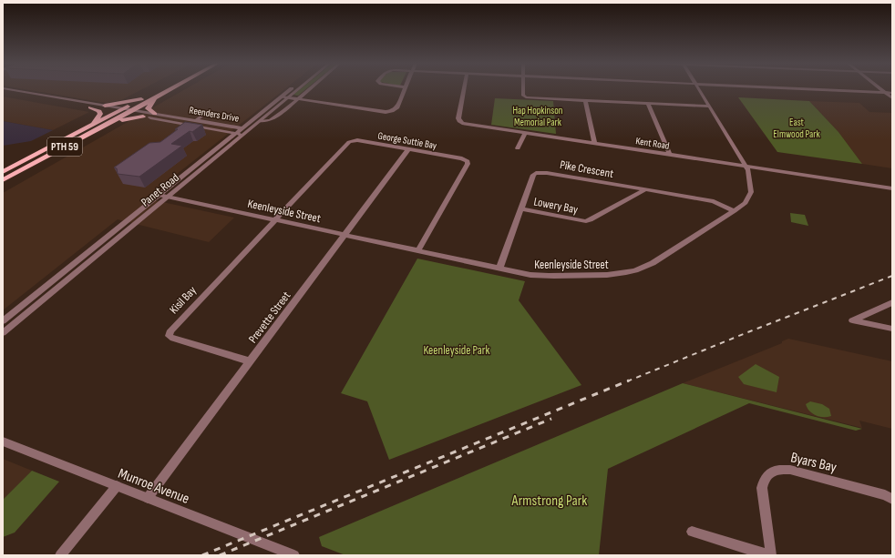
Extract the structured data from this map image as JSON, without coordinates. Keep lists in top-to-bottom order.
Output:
{
  "streets": {
    "main road": ["PTH 59"],
    "street": [
      "Reenders Drive",
      "George Suttie Bay",
      "Kent Road",
      "Pike Crescent",
      "Panet Road",
      "Lowery Bay",
      "Keenleyside Street",
      "Kisil Bay",
      "Prevette Street",
      "Byars Bay",
      "Munroe Avenue"
    ]
  },
  "crossings": [
    ["Reenders Drive", "PTH 59"],
    ["Reenders Drive", "Panet Road"],
    ["George Suttie Bay", "Keenleyside Street"],
    ["George Suttie Bay", "Kisil Bay"],
    ["George Suttie Bay", "Prevette Street"],
    ["Kent Road", "Keenleyside Street"],
    ["Pike Crescent", "Lowery Bay"],
    ["Pike Crescent", "Keenleyside Street"],
    ["Panet Road", "Keenleyside Street"],
    ["Keenleyside Street", "Kisil Bay"],
    ["Keenleyside Street", "Prevette Street"],
    ["Kisil Bay", "Prevette Street"],
    ["Prevette Street", "Munroe Avenue"]
  ],
  "parks": [
    "Hap Hopkinson Memorial Park",
    "East Elmwood Park",
    "Keenleyside Park",
    "Armstrong Park"
  ]
}
